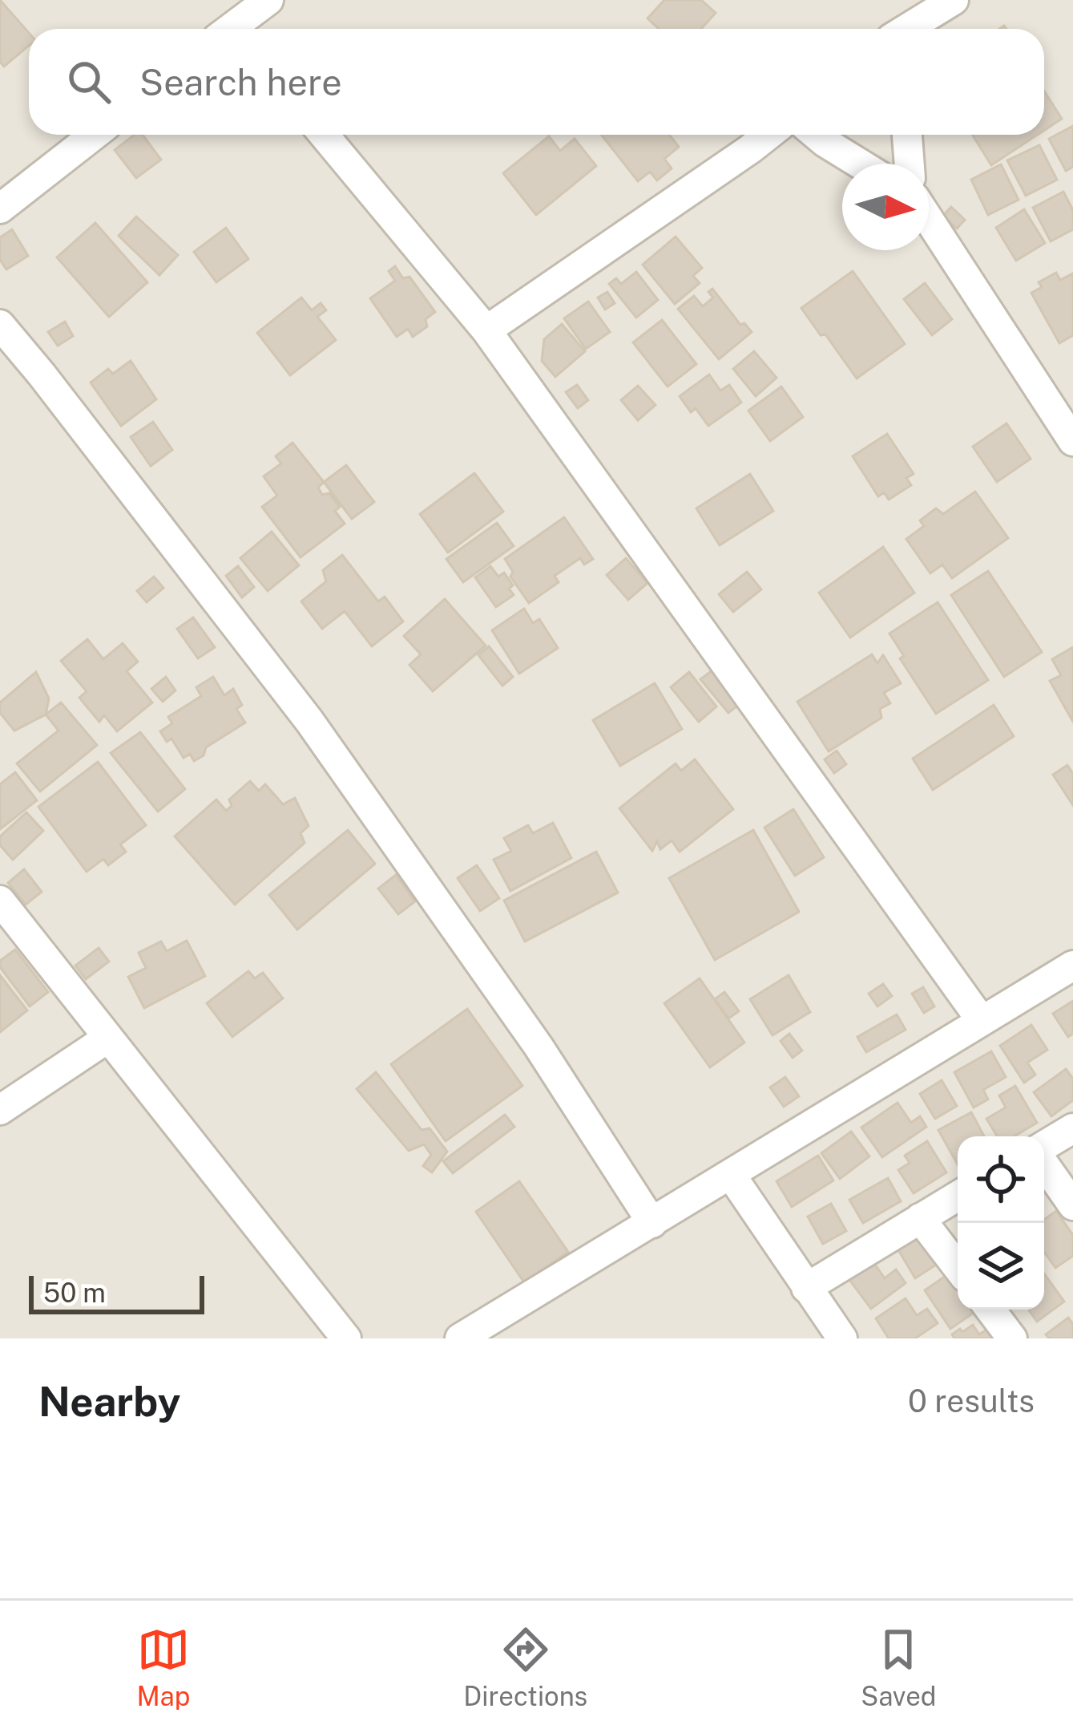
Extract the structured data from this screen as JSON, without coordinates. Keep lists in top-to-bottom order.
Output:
{
  "scale_bar": "50 m",
  "north": "right",
  "page": {
    "search": "Search here",
    "scale": "50 m",
    "heading": ["Nearby", "0 results"],
    "nav": ["Map", "Directions", "Saved"]
  }
}
